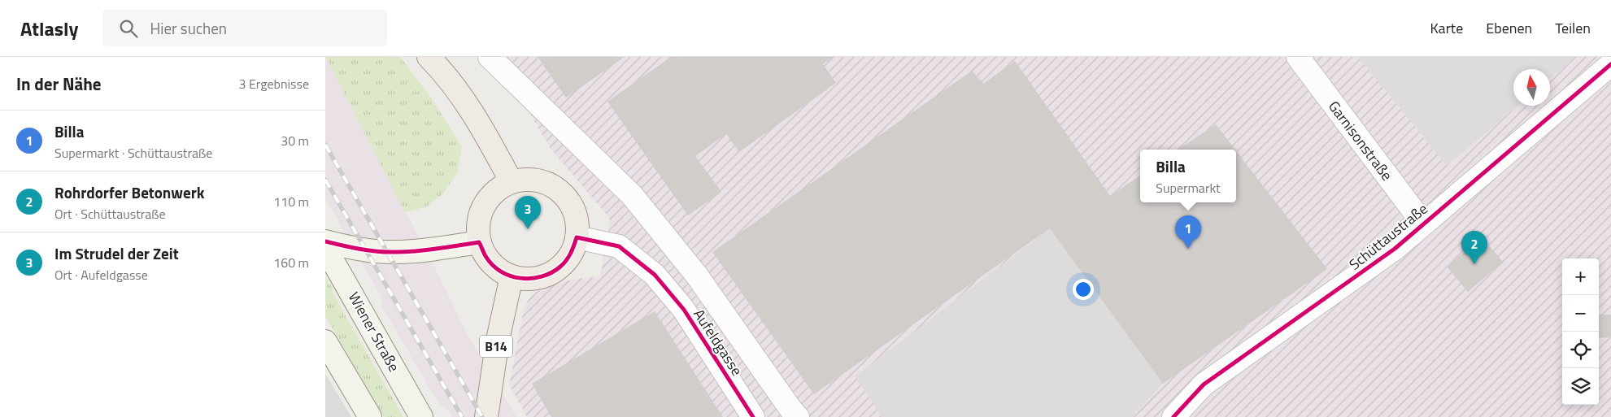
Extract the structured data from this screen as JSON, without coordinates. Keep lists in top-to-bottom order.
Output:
{
  "streets": {
    "main road": ["Wiener Straße", "B14"],
    "street": ["Garnisonstraße", "Schüttaustraße", "Aufeldgasse"]
  },
  "crossings": [
    ["Garnisonstraße", "Schüttaustraße"],
    ["Aufeldgasse", "B14"]
  ],
  "north": "top",
  "page": {
    "header": "Atlasly",
    "search": "Hier suchen",
    "nav": ["Karte", "Ebenen", "Teilen"],
    "heading": ["In der Nähe", "3 Ergebnisse"],
    "list": [
      {
        "mark": "1",
        "name": "Billa",
        "note": "Supermarkt · Schüttaustraße",
        "value": "30 m"
      },
      {
        "mark": "2",
        "name": "Rohrdorfer Betonwerk",
        "note": "Ort · Schüttaustraße",
        "value": "110 m"
      },
      {
        "mark": "3",
        "name": "Im Strudel der Zeit",
        "note": "Ort · Aufeldgasse",
        "value": "160 m"
      }
    ],
    "popup": ["Billa", "Supermarkt"],
    "pins": ["3", "1", "2"],
    "map_buttons": ["+", "−"]
  }
}
